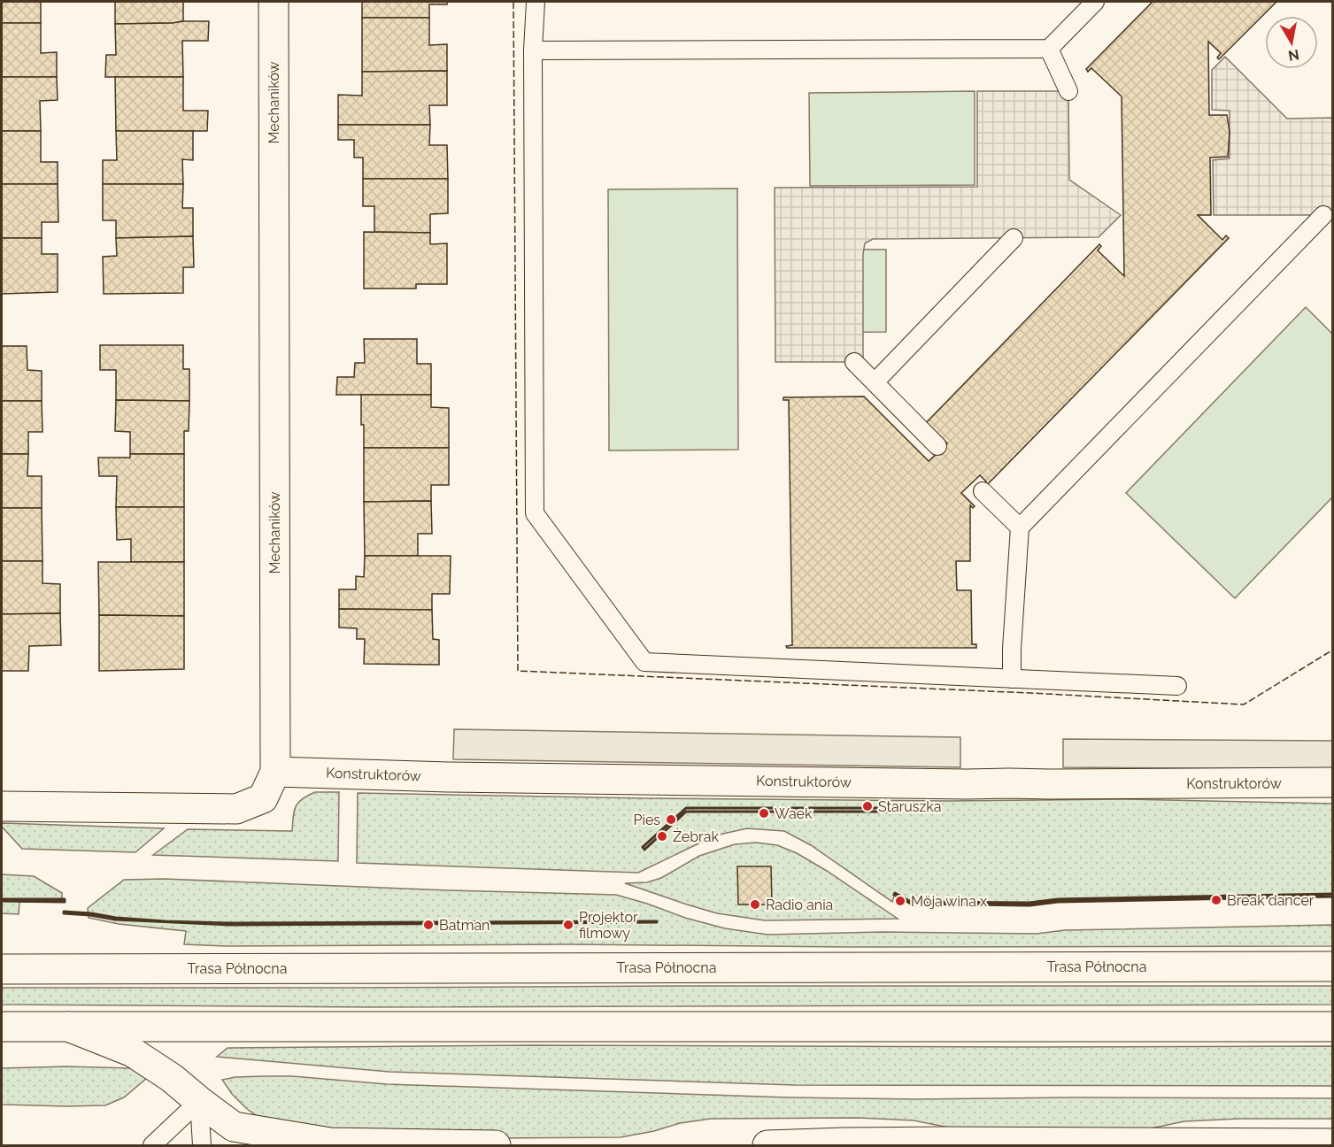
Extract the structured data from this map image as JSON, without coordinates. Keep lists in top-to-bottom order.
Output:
{
  "streets": {
    "street": ["Mechaników", "Konstruktorów", "Trasa Północna"]
  },
  "crossings": [
    ["Mechaników", "Konstruktorów"]
  ],
  "places": [
    "Staruszka",
    "Waek",
    "Pies",
    "Żebrak",
    "Break dancer",
    "Möja wina x",
    "Radio ania",
    "Batman",
    "Projektor filmowy"
  ],
  "north": "bottom"
}
